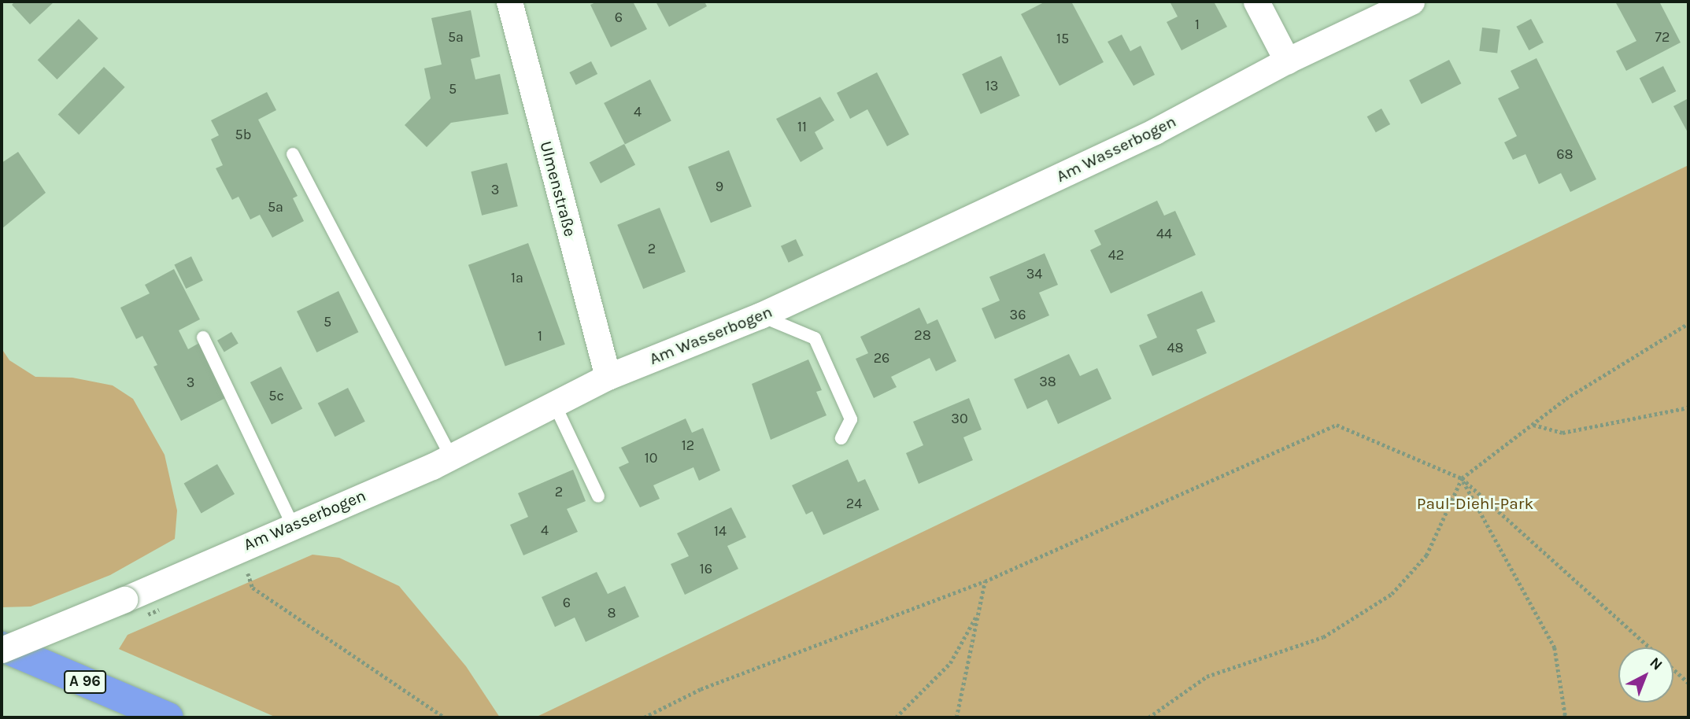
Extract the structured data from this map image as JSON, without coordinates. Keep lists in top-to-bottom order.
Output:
{
  "streets": {
    "highway": ["A 96"],
    "street": ["Am Wasserbogen", "Ulmenstraße"]
  },
  "crossings": [
    ["Am Wasserbogen", "Ulmenstraße"],
    ["Am Wasserbogen", "A 96"]
  ],
  "parks": ["Paul-Diehl-Park"],
  "house_numbers": [
    "6",
    "1",
    "5a",
    "72",
    "15",
    "13",
    "5",
    "4",
    "11",
    "5b",
    "68",
    "9",
    "3",
    "5a",
    "44",
    "2",
    "42",
    "34",
    "1a",
    "36",
    "5",
    "28",
    "1",
    "48",
    "26",
    "38",
    "3",
    "5c",
    "30",
    "12",
    "10",
    "2",
    "24",
    "4",
    "14",
    "16",
    "6",
    "8"
  ],
  "north": "top right"
}
